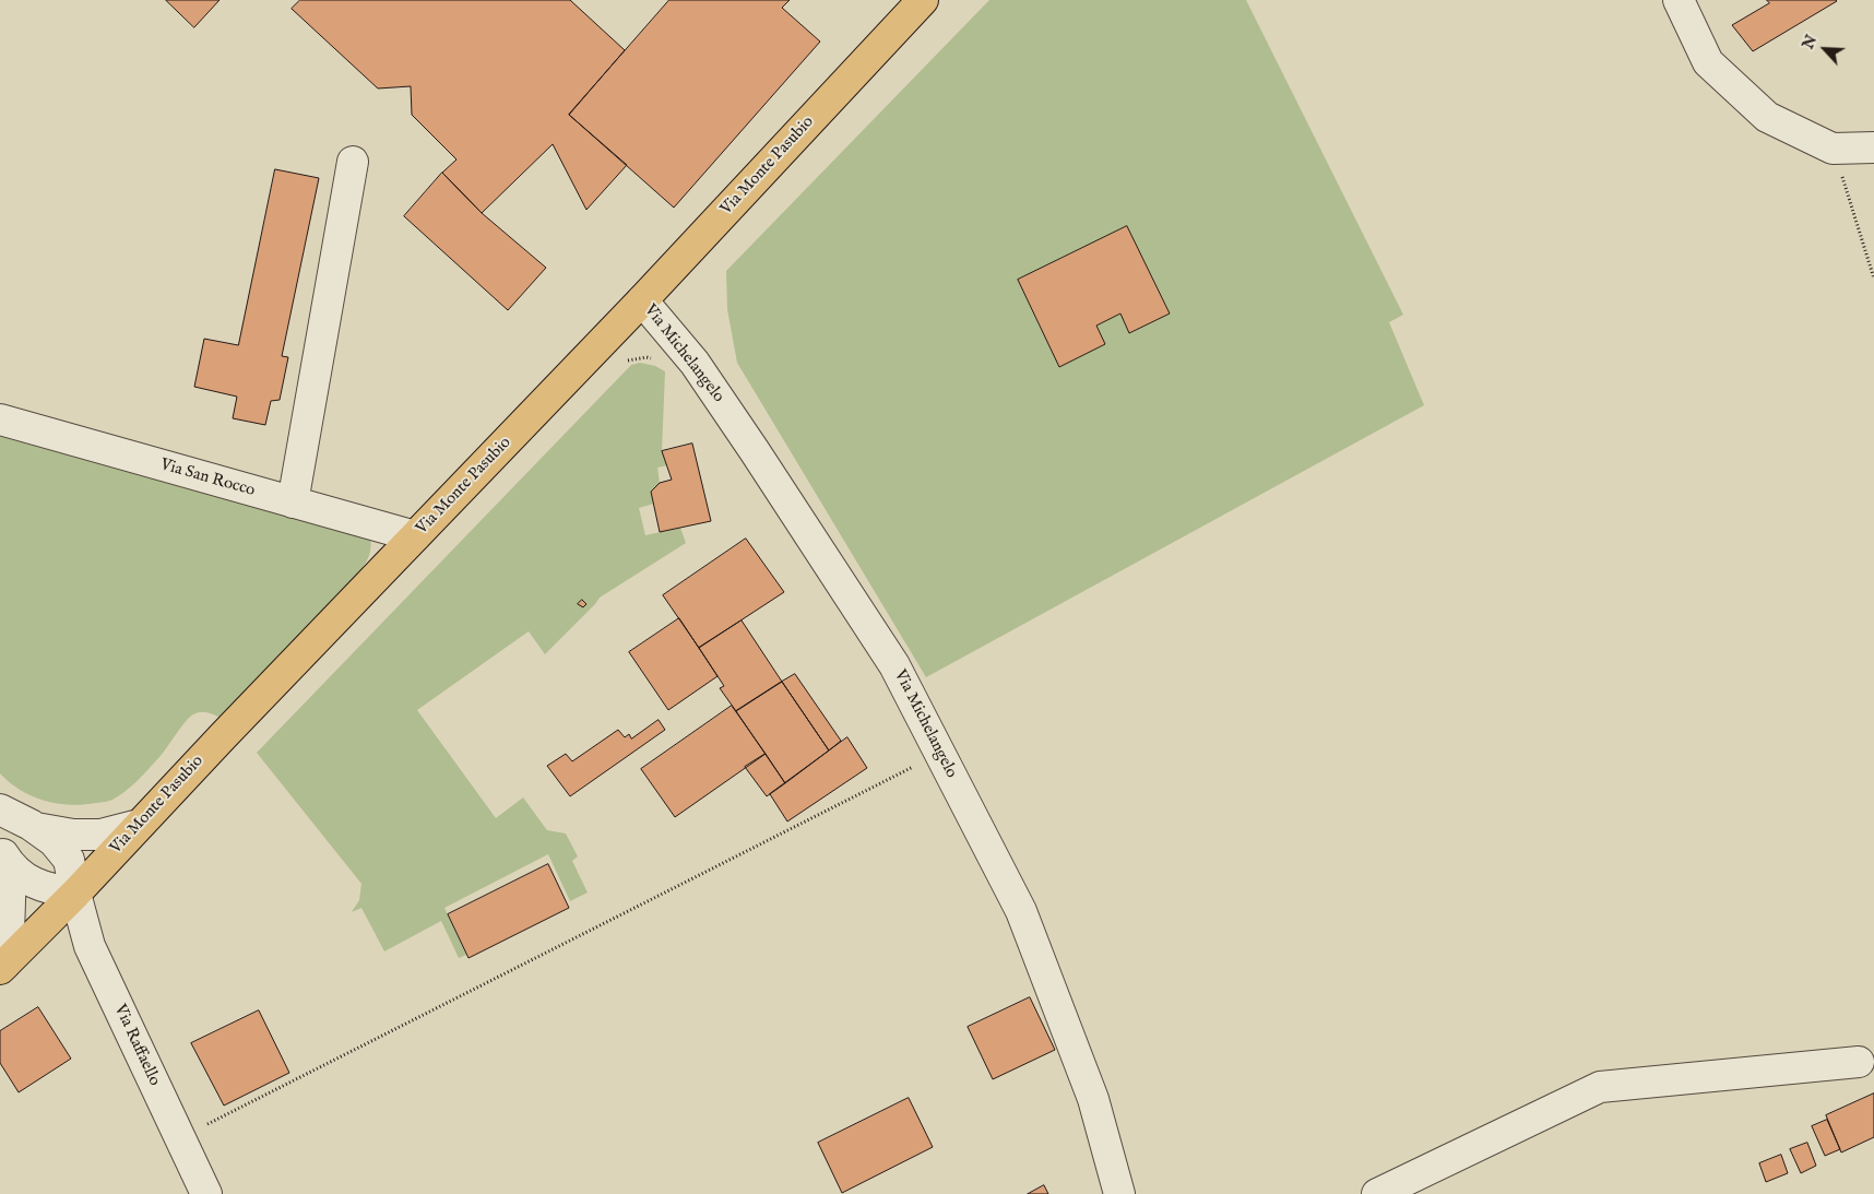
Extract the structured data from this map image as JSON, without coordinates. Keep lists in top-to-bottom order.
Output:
{
  "streets": {
    "main road": ["Via Monte Pasubio"],
    "street": ["Via Michelangelo", "Via San Rocco", "Via Raffaello"]
  },
  "crossings": [
    ["Via Monte Pasubio", "Via Michelangelo"],
    ["Via Monte Pasubio", "Via San Rocco"],
    ["Via Monte Pasubio", "Via Raffaello"]
  ],
  "north": "top left"
}
